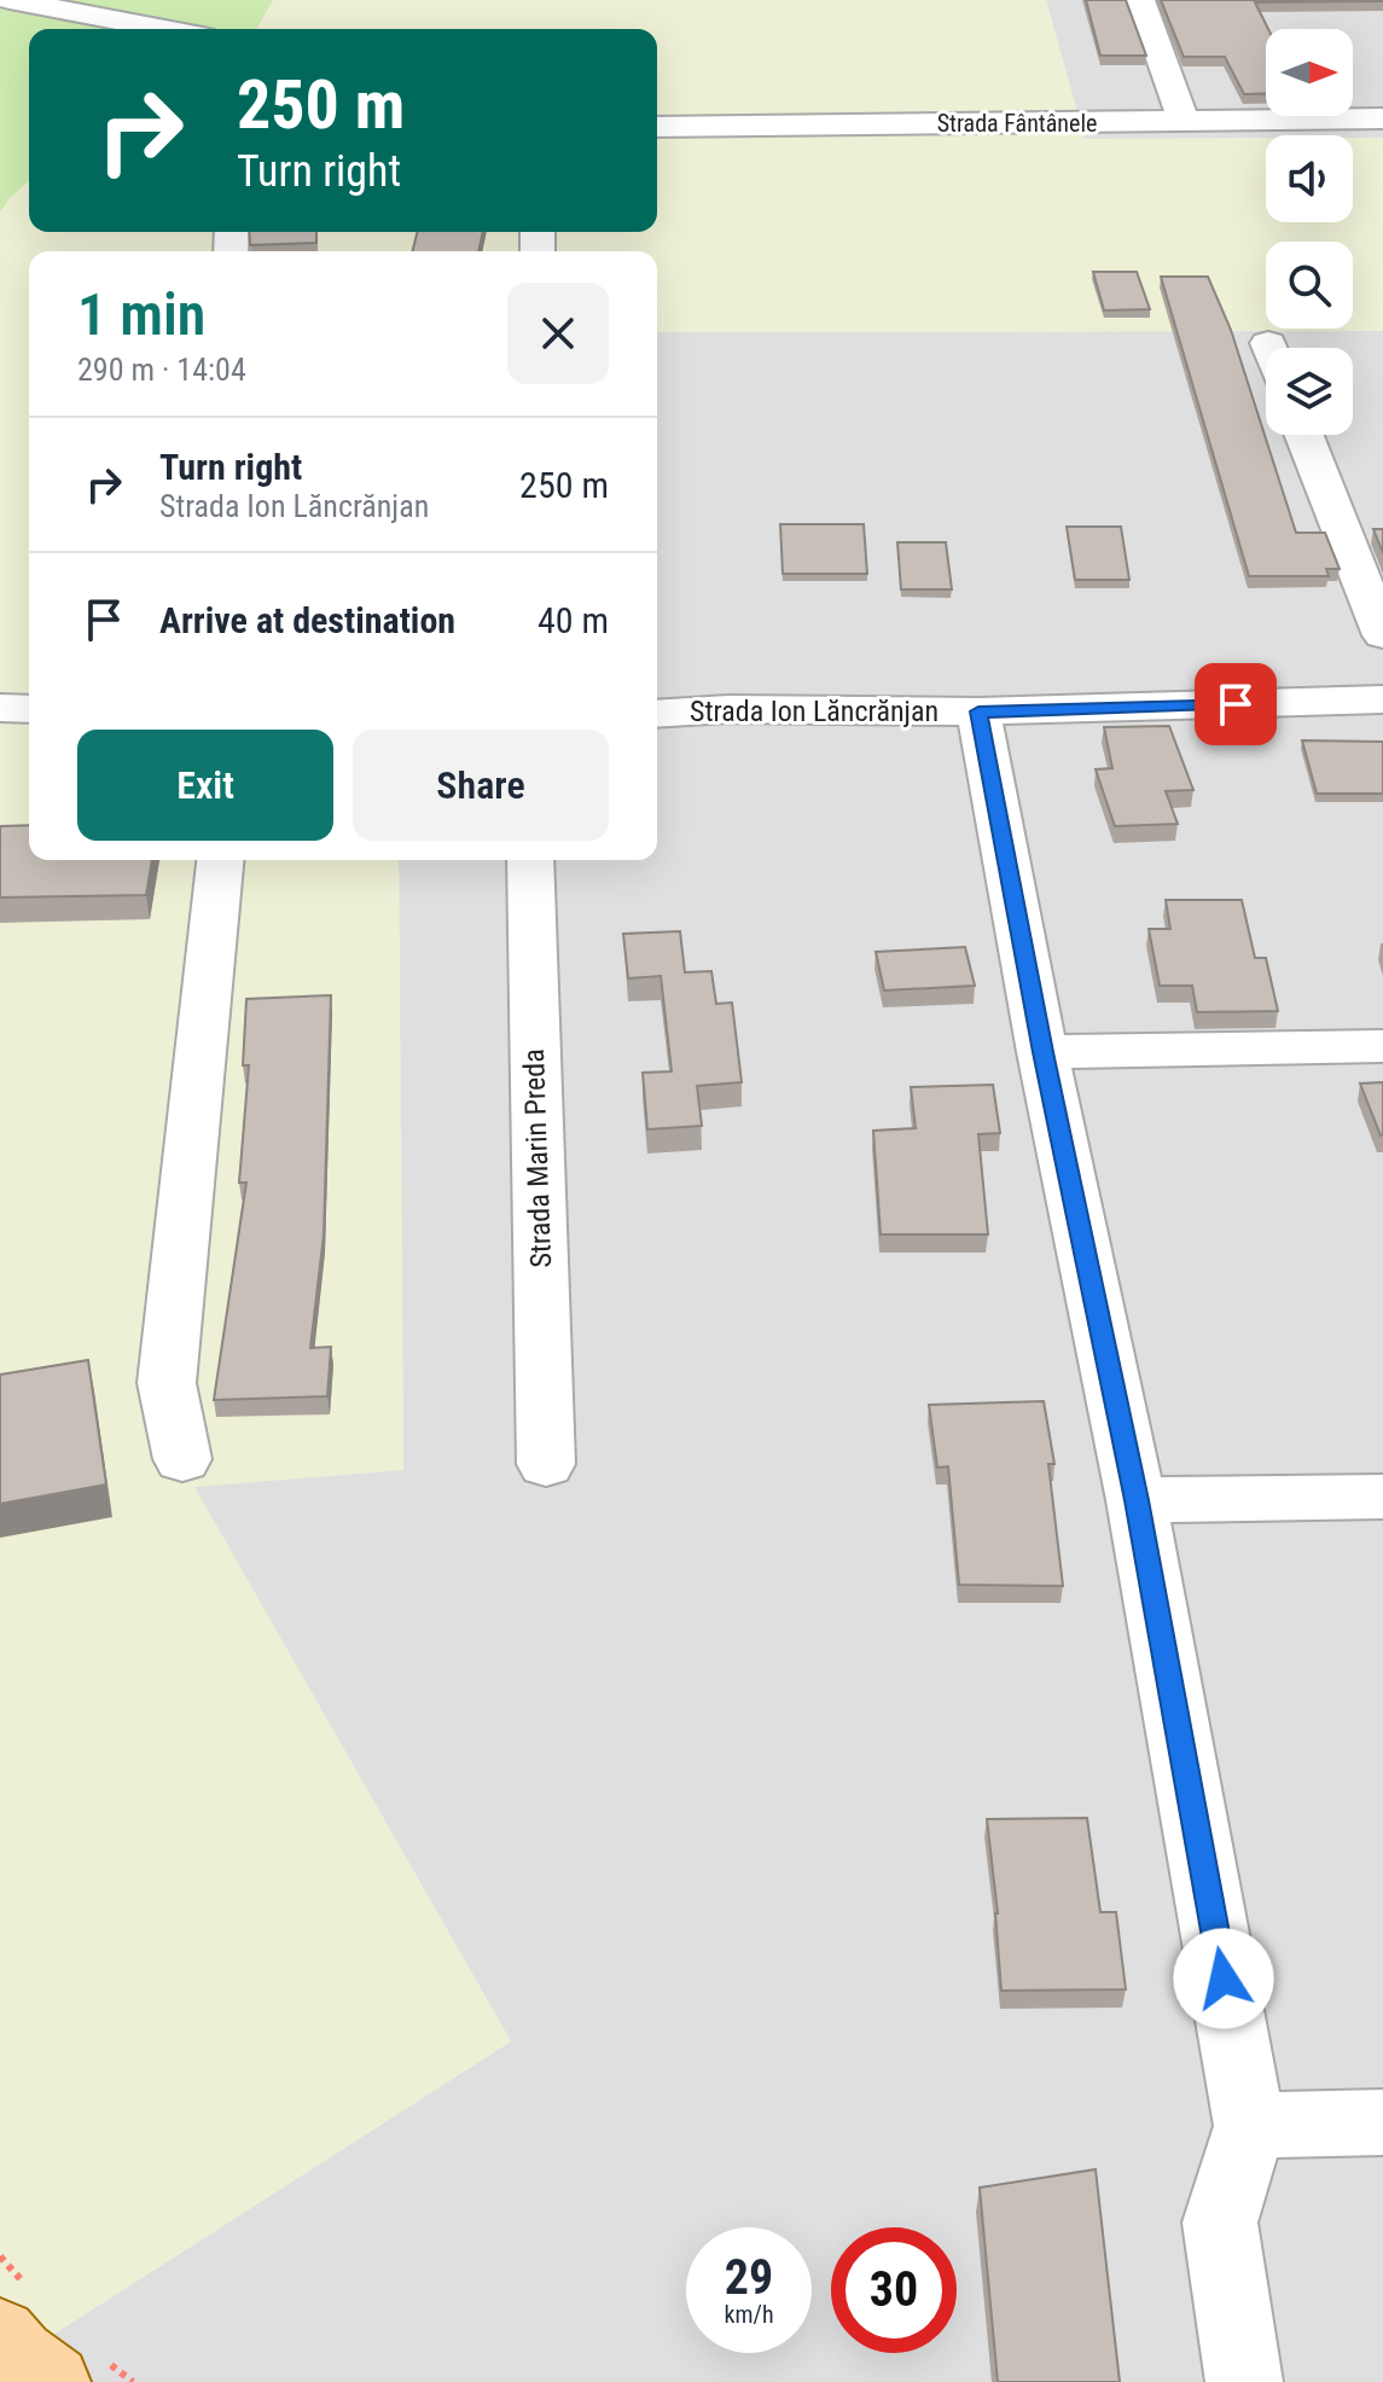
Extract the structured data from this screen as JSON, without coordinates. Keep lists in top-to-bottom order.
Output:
{
  "streets": {
    "street": ["Strada Fântânele", "Strada Ion Lăncrănjan", "Strada Marin Preda"]
  },
  "north": "right",
  "page": {
    "turn": ["250 m", "Turn right"],
    "heading": ["1 min", "290 m · 14:04"],
    "list": [
      {
        "name": "Turn right",
        "note": "Strada Ion Lăncrănjan",
        "value": "250 m"
      },
      {
        "name": "Arrive at destination",
        "value": "40 m"
      }
    ],
    "buttons": ["Exit", "Share"],
    "speed": "29 km/h",
    "limit": "30"
  }
}
